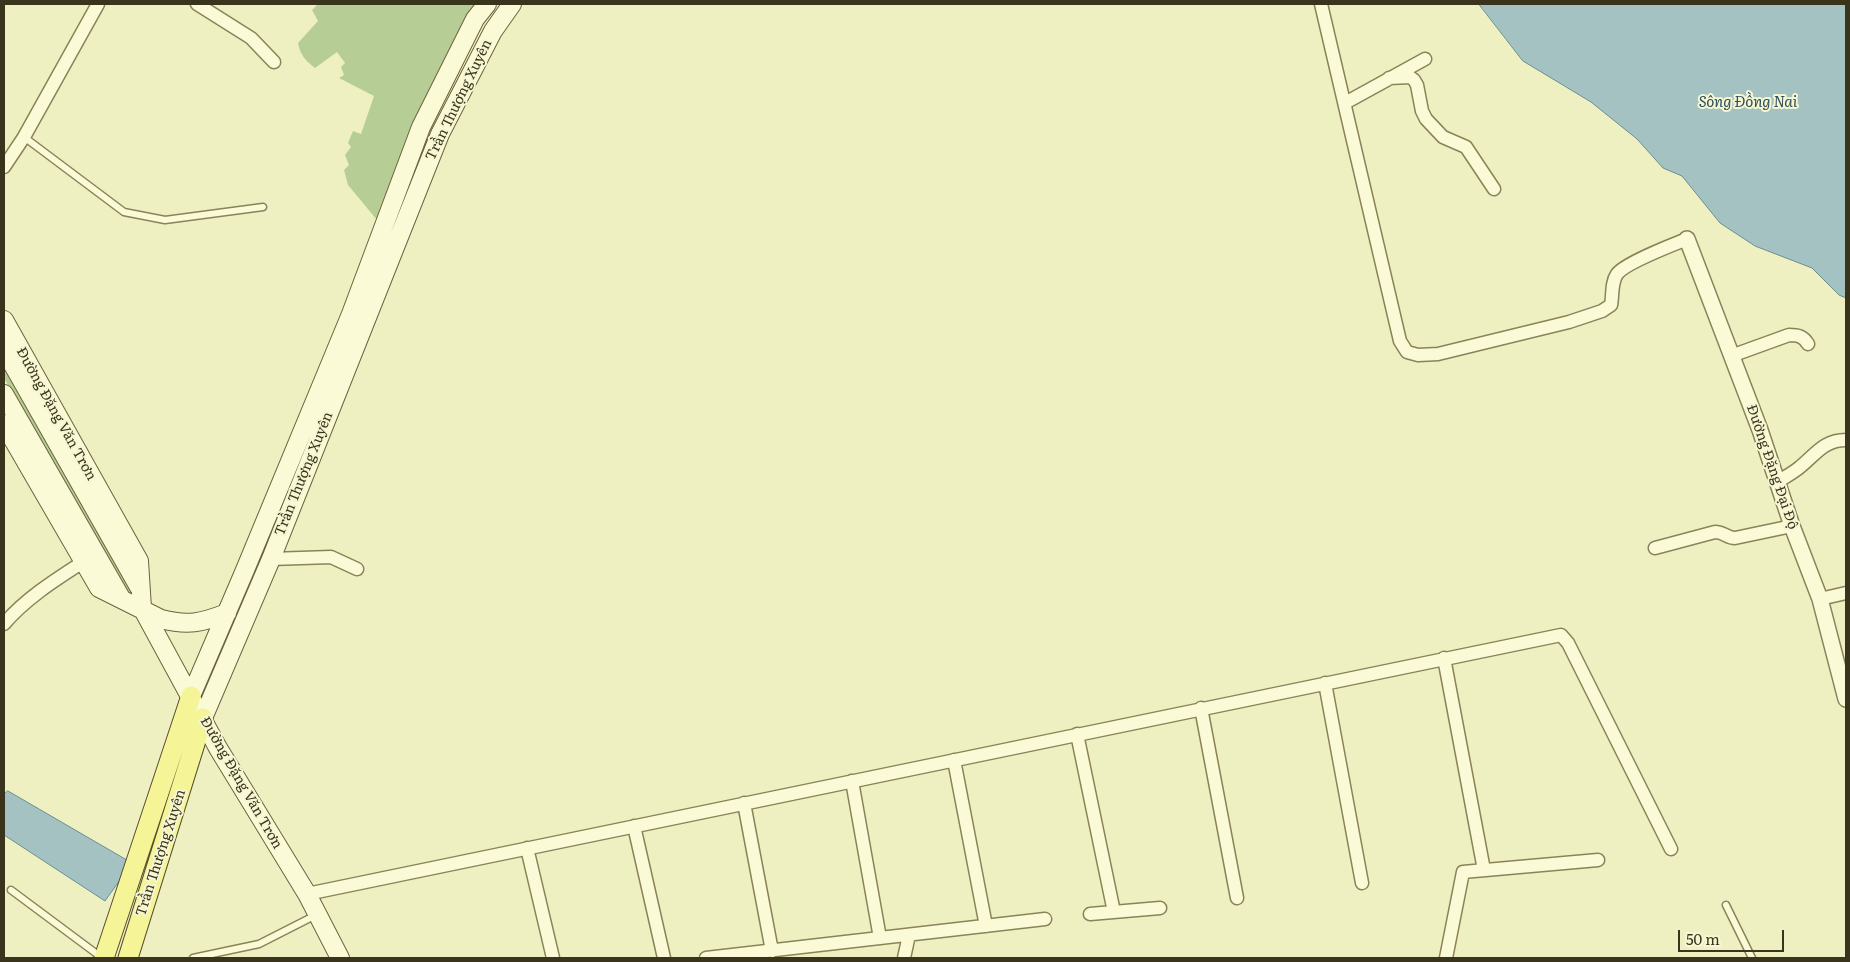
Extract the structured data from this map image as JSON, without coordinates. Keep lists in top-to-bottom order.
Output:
{
  "streets": {
    "main road": ["Trần Thượng Xuyên", "Đường Đặng Văn Trơn"],
    "street": ["Đường Đặng Đại Độ"]
  },
  "crossings": [
    ["Trần Thượng Xuyên", "Đường Đặng Văn Trơn"]
  ],
  "water": ["Sông Đồng Nai"],
  "scale_bar": "50 m"
}
